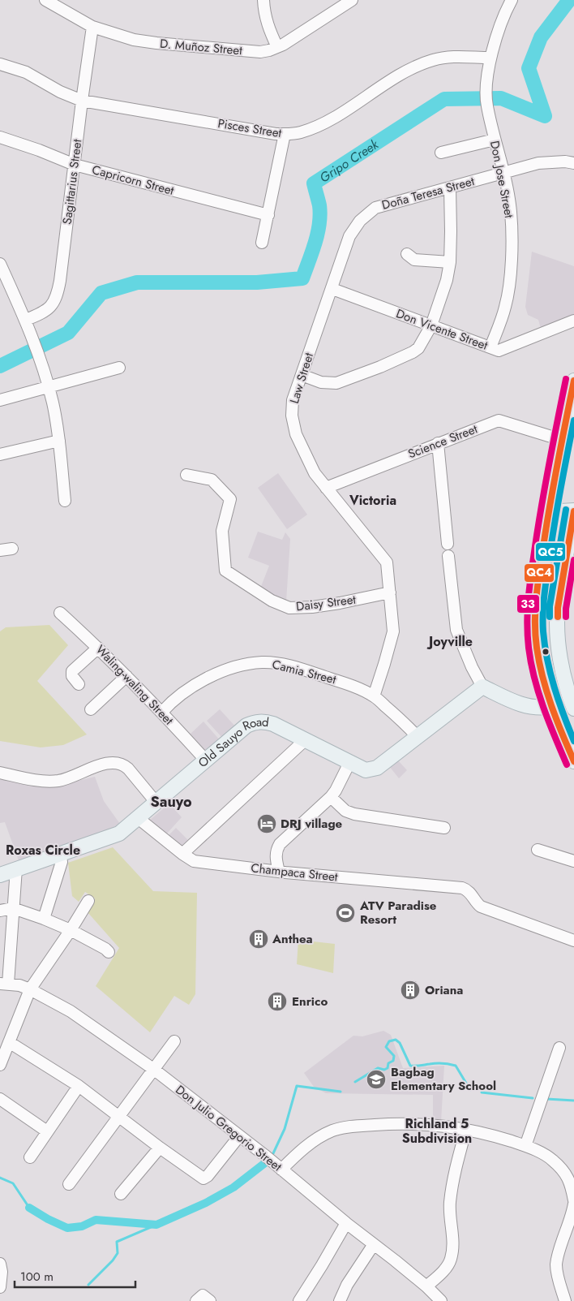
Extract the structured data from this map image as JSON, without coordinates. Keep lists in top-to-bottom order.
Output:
{
  "streets": {
    "main road": ["Old Sauyo Road"],
    "street": [
      "D. Muñoz Street",
      "Pisces Street",
      "Don Jose Street",
      "Capricorn Street",
      "Sagittarius Street",
      "Doña Teresa Street",
      "Don Vicente Street",
      "Law Street",
      "Science Street",
      "Daisy Street",
      "Camia Street",
      "Waling-waling Street",
      "Champaca Street",
      "Don Julio Gregorio Street"
    ]
  },
  "crossings": [
    ["D. Muñoz Street", "Sagittarius Street"],
    ["Pisces Street", "Don Jose Street"],
    ["Pisces Street", "Sagittarius Street"],
    ["Don Jose Street", "Doña Teresa Street"],
    ["Don Jose Street", "Don Vicente Street"],
    ["Capricorn Street", "Sagittarius Street"],
    ["Doña Teresa Street", "Don Vicente Street"],
    ["Doña Teresa Street", "Law Street"],
    ["Don Vicente Street", "Law Street"],
    ["Law Street", "Science Street"],
    ["Law Street", "Daisy Street"],
    ["Camia Street", "Waling-waling Street"],
    ["Camia Street", "Old Sauyo Road"],
    ["Waling-waling Street", "Old Sauyo Road"],
    ["Old Sauyo Road", "Champaca Street"]
  ],
  "districts": [
    "Victoria",
    "Joyville",
    "Sauyo",
    "Roxas Circle",
    "Richland 5 Subdivision"
  ],
  "water": ["Gripo Creek"],
  "places": {
    "hotel": ["DRJ village"],
    "sports": ["ATV Paradise Resort"],
    "building": ["Anthea", "Oriana", "Enrico"],
    "school or university": ["Bagbag Elementary School"]
  },
  "lines": ["transit line 33", "transit line QC4", "transit line QC5"],
  "scale_bar": "100 m"
}
